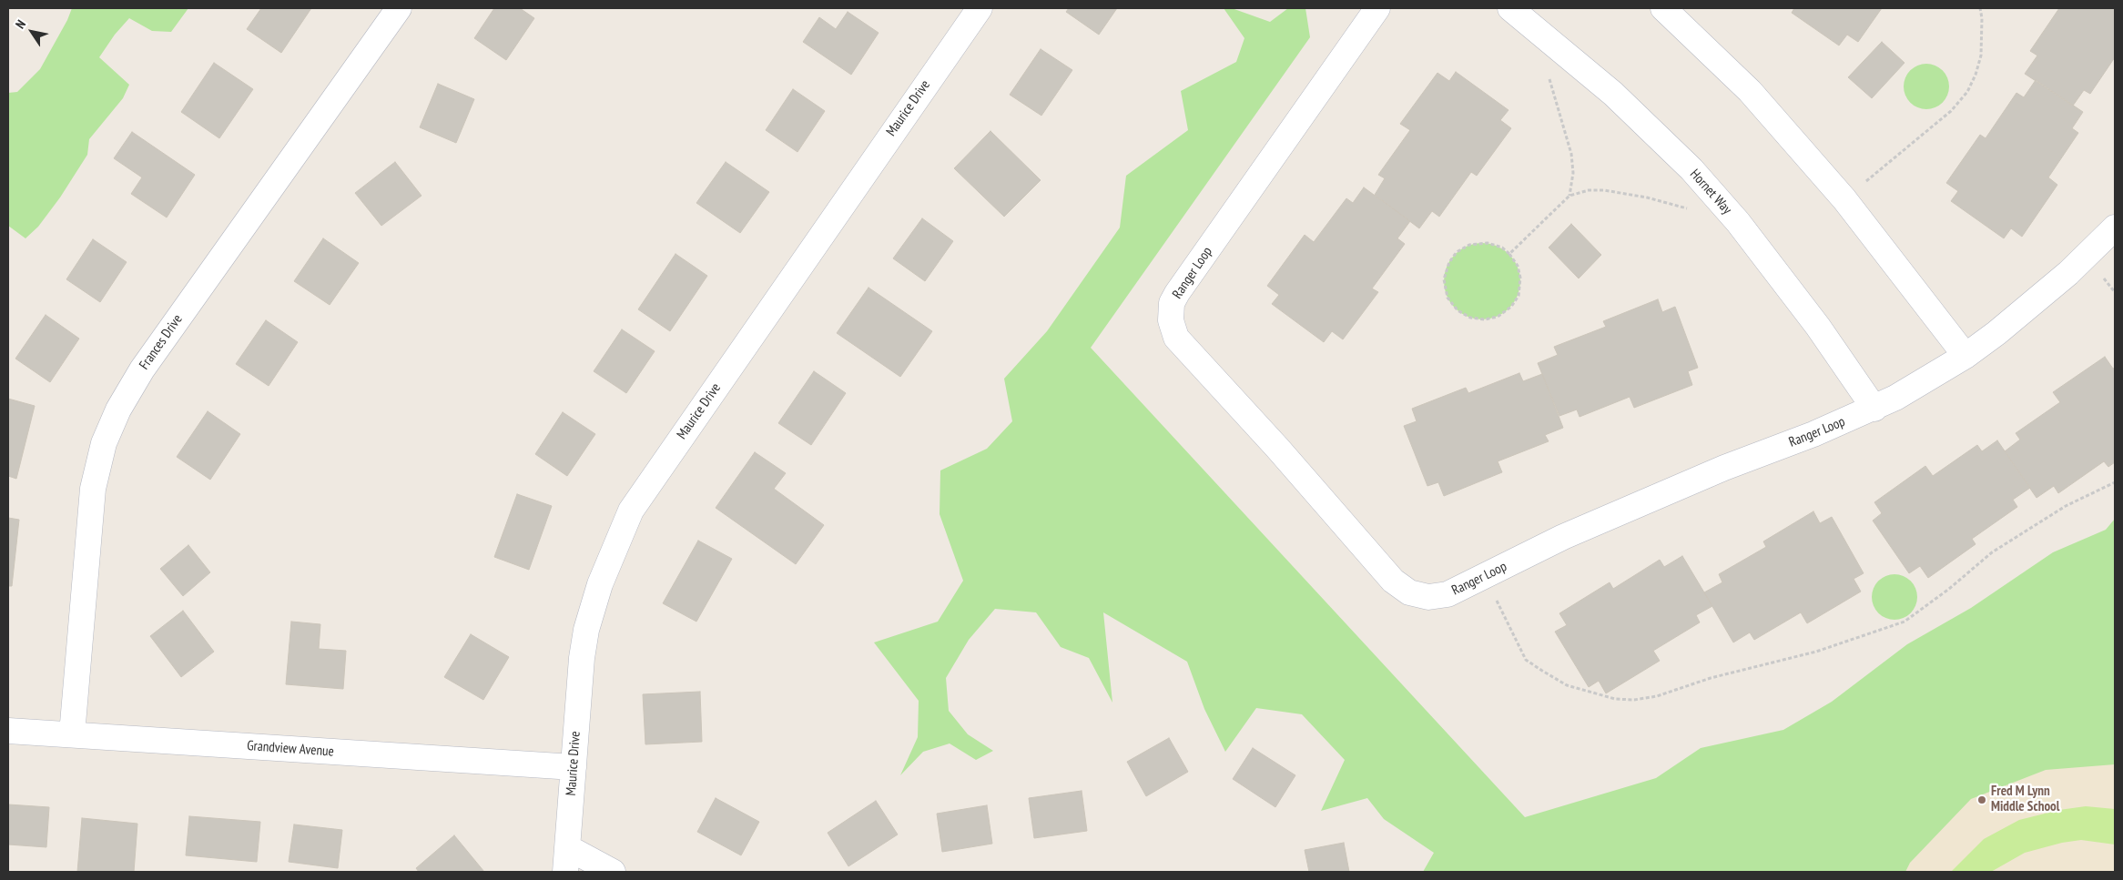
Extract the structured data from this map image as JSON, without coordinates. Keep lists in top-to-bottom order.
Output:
{
  "streets": {
    "street": [
      "Maurice Drive",
      "Hornet Way",
      "Ranger Loop",
      "Frances Drive",
      "Grandview Avenue"
    ]
  },
  "crossings": [
    ["Maurice Drive", "Grandview Avenue"],
    ["Hornet Way", "Ranger Loop"],
    ["Frances Drive", "Grandview Avenue"]
  ],
  "places": ["Fred M Lynn Middle School"],
  "north": "top left"
}
